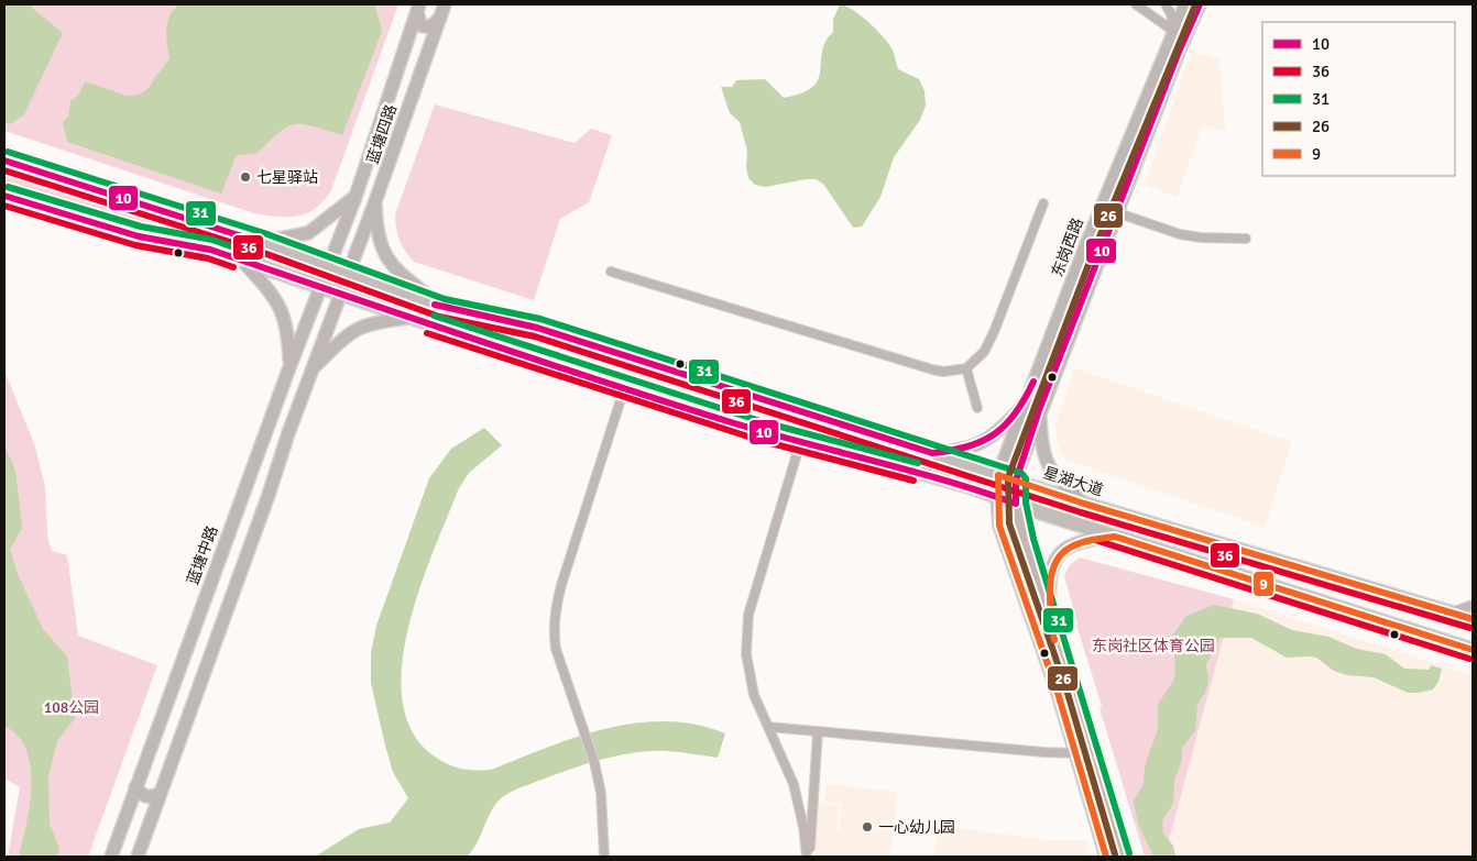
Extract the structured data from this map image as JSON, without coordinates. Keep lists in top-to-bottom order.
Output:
{
  "streets": {
    "main road": [
      "蓝塘四路",
      "东岗西路",
      "星湖大道",
      "蓝塘中路"
    ]
  },
  "crossings": [
    ["蓝塘四路", "星湖大道"],
    ["蓝塘四路", "蓝塘中路"],
    ["东岗西路", "星湖大道"],
    ["星湖大道", "蓝塘中路"]
  ],
  "parks": ["东岗社区体育公园", "108公园"],
  "places": ["七星驿站", "一心幼儿园"],
  "lines": [
    "transit line 10",
    "transit line 26",
    "transit line 31",
    "transit line 36",
    "transit line 9"
  ],
  "legend": [
    "10",
    "36",
    "31",
    "26",
    "9"
  ]
}
